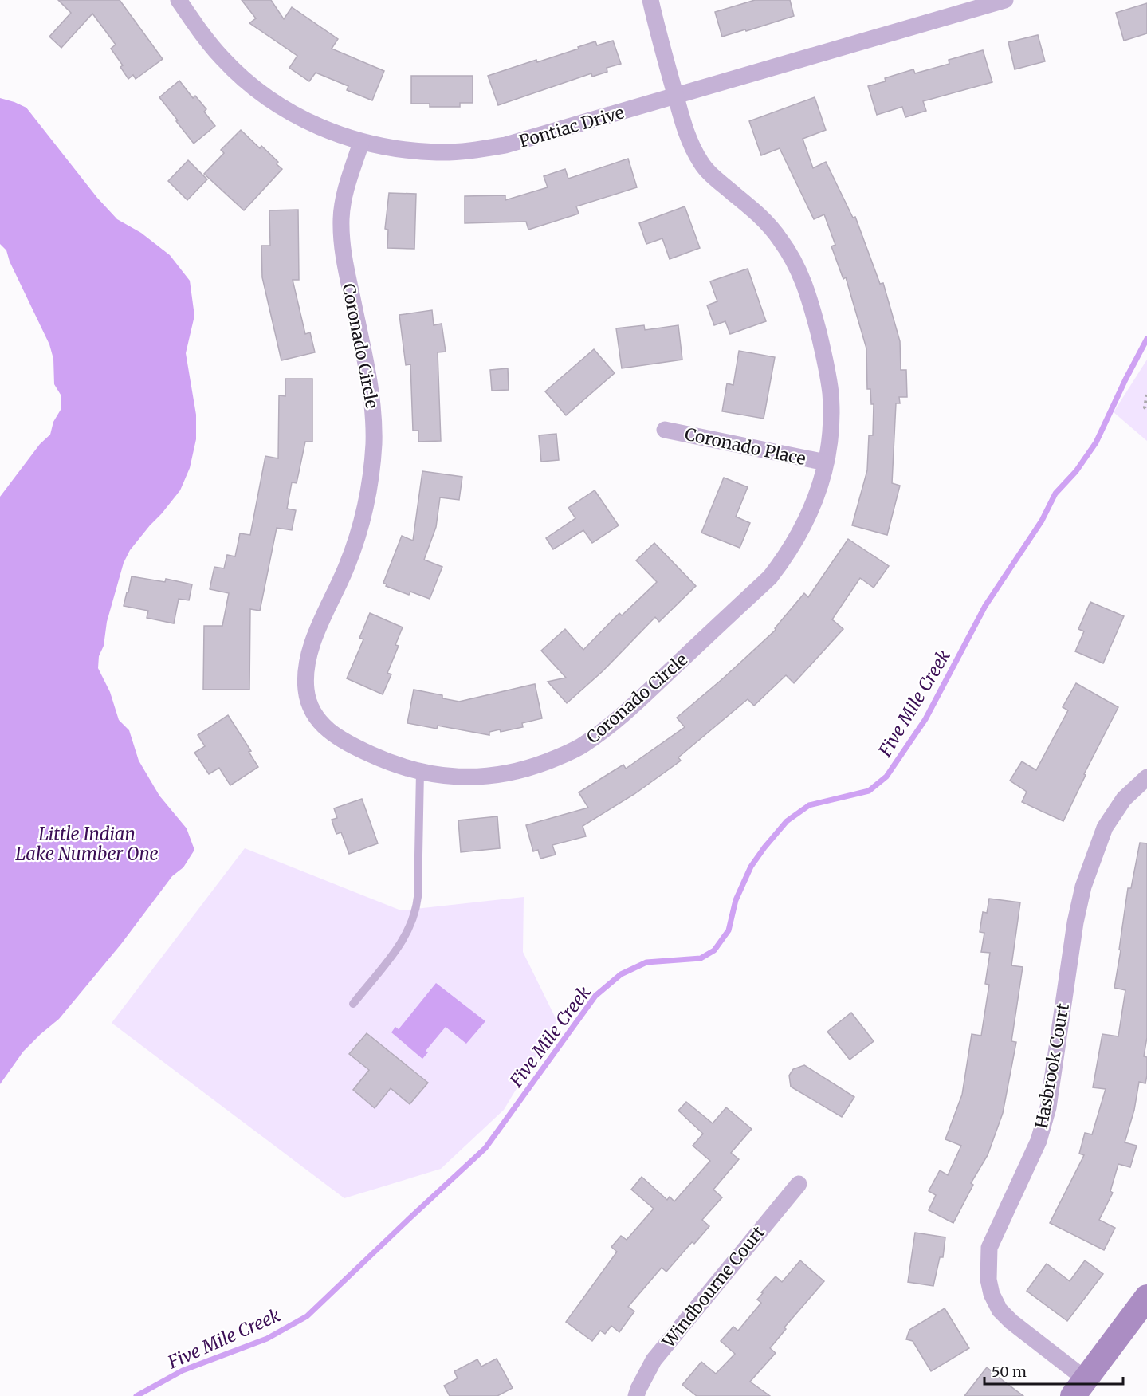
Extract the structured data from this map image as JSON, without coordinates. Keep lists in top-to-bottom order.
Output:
{
  "streets": {
    "street": [
      "Pontiac Drive",
      "Coronado Circle",
      "Coronado Place",
      "Hasbrook Court",
      "Windbourne Court"
    ]
  },
  "crossings": [
    ["Pontiac Drive", "Coronado Circle"],
    ["Coronado Circle", "Coronado Place"]
  ],
  "water": ["Five Mile Creek", "Little Indian Lake Number One"],
  "scale_bar": "50 m"
}
